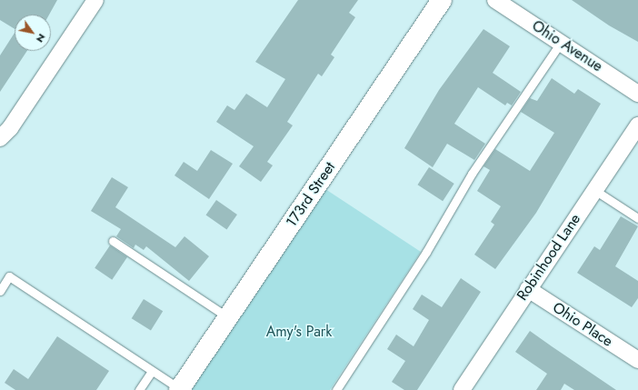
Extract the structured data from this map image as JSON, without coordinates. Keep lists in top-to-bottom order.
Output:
{
  "streets": {
    "street": [
      "Ohio Avenue",
      "173rd Street",
      "Robinhood Lane",
      "Ohio Place"
    ]
  },
  "crossings": [
    ["Robinhood Lane", "Ohio Place"]
  ],
  "parks": ["Amy's Park"],
  "north": "bottom right"
}
